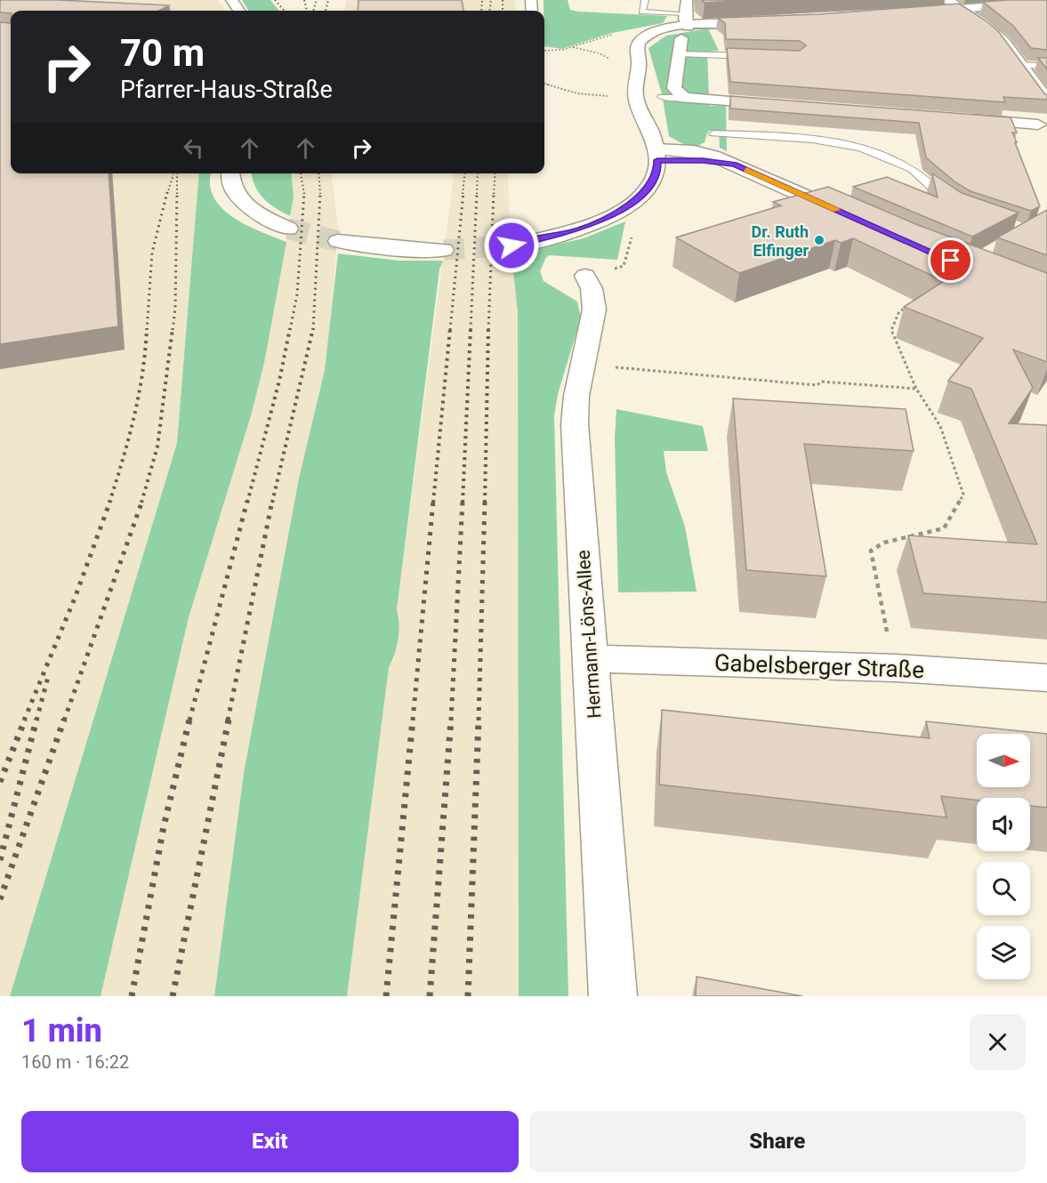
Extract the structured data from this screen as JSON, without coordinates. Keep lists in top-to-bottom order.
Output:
{
  "streets": {
    "street": ["Hermann-Löns-Allee", "Gabelsberger Straße"]
  },
  "crossings": [
    ["Hermann-Löns-Allee", "Gabelsberger Straße"]
  ],
  "places": ["Dr. Ruth Elfinger"],
  "north": "right",
  "page": {
    "turn": ["70 m", "Pfarrer-Haus-Straße"],
    "heading": ["1 min", "160 m · 16:22"],
    "buttons": ["Exit", "Share"]
  }
}
